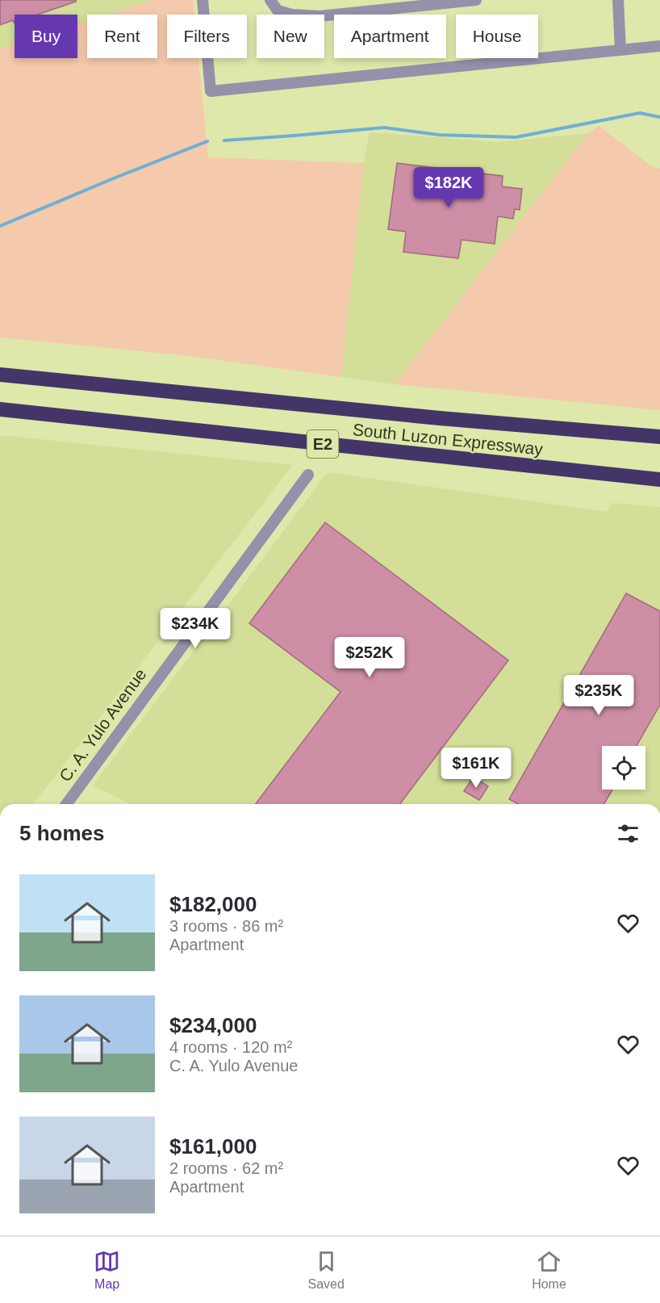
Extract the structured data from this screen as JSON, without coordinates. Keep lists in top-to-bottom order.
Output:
{
  "streets": {
    "highway": ["South Luzon Expressway", "E2"],
    "street": ["C. A. Yulo Avenue"]
  },
  "page": {
    "chip": [
      "Buy",
      "Rent",
      "Filters",
      "New",
      "Apartment",
      "House"
    ],
    "price": [
      "$182K",
      "$234K",
      "$252K",
      "$235K",
      "$161K"
    ],
    "heading": "5 homes",
    "list": [
      {
        "name": "$182,000",
        "note": "3 rooms · 86 m² · Apartment"
      },
      {
        "name": "$234,000",
        "note": "4 rooms · 120 m² · C. A. Yulo Avenue"
      },
      {
        "name": "$161,000",
        "note": "2 rooms · 62 m² · Apartment"
      }
    ],
    "tabs": ["Map", "Saved", "Home"]
  }
}
